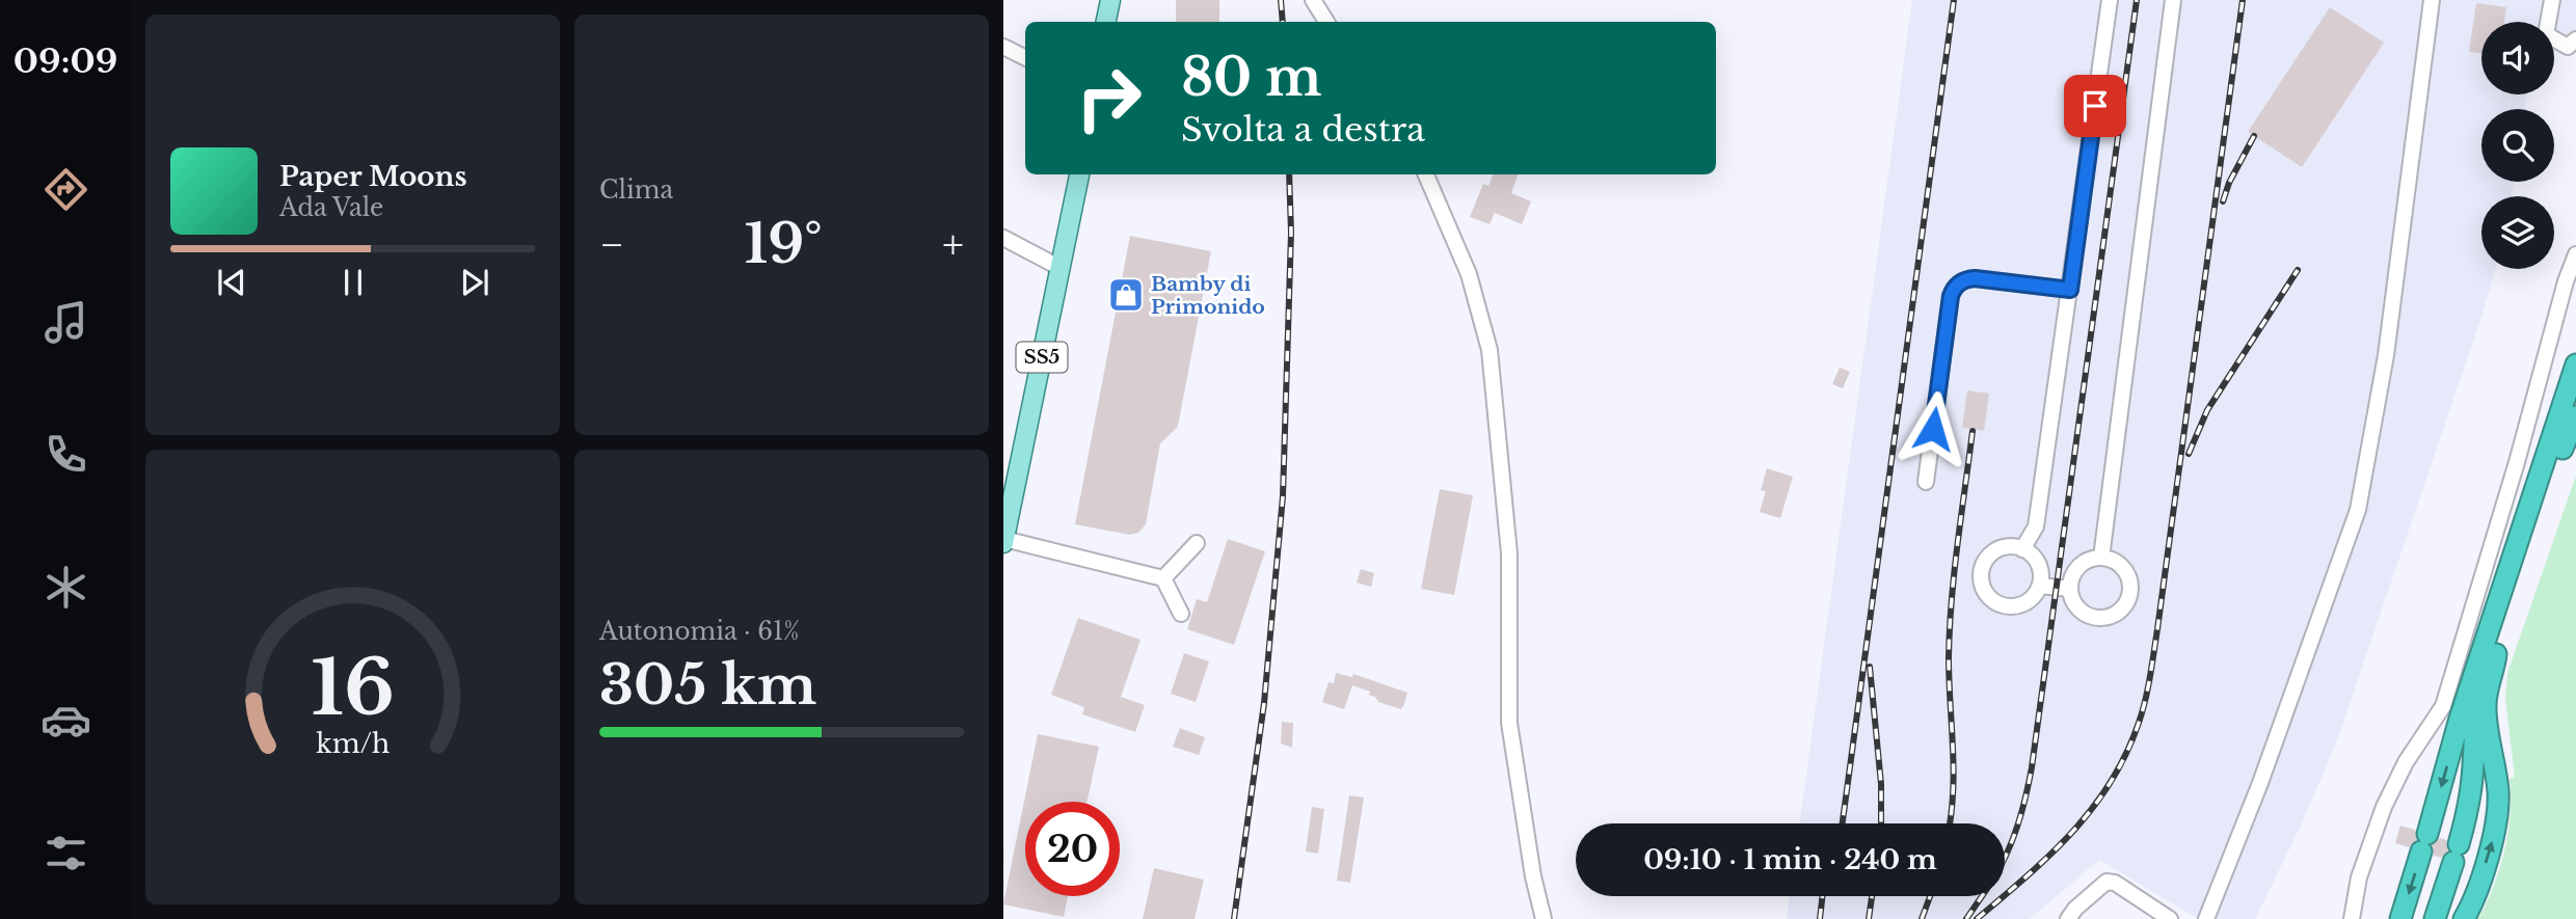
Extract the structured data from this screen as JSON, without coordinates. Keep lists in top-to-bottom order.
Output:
{
  "streets": {
    "main road": ["SS5"]
  },
  "places": {
    "shop": ["Bamby di Primonido"]
  },
  "page": {
    "tabs": "09:09",
    "tile": [
      "Clima",
      ["Autonomia · 61%", "305 km"]
    ],
    "turn": ["80 m", "Svolta a destra"],
    "song": ["Paper Moons", "Ada Vale"],
    "heat": ["−", "19°", "+"],
    "limit": "20",
    "trip": "09:10 · 1 min · 240 m",
    "gauge": ["16", "km/h"]
  }
}
